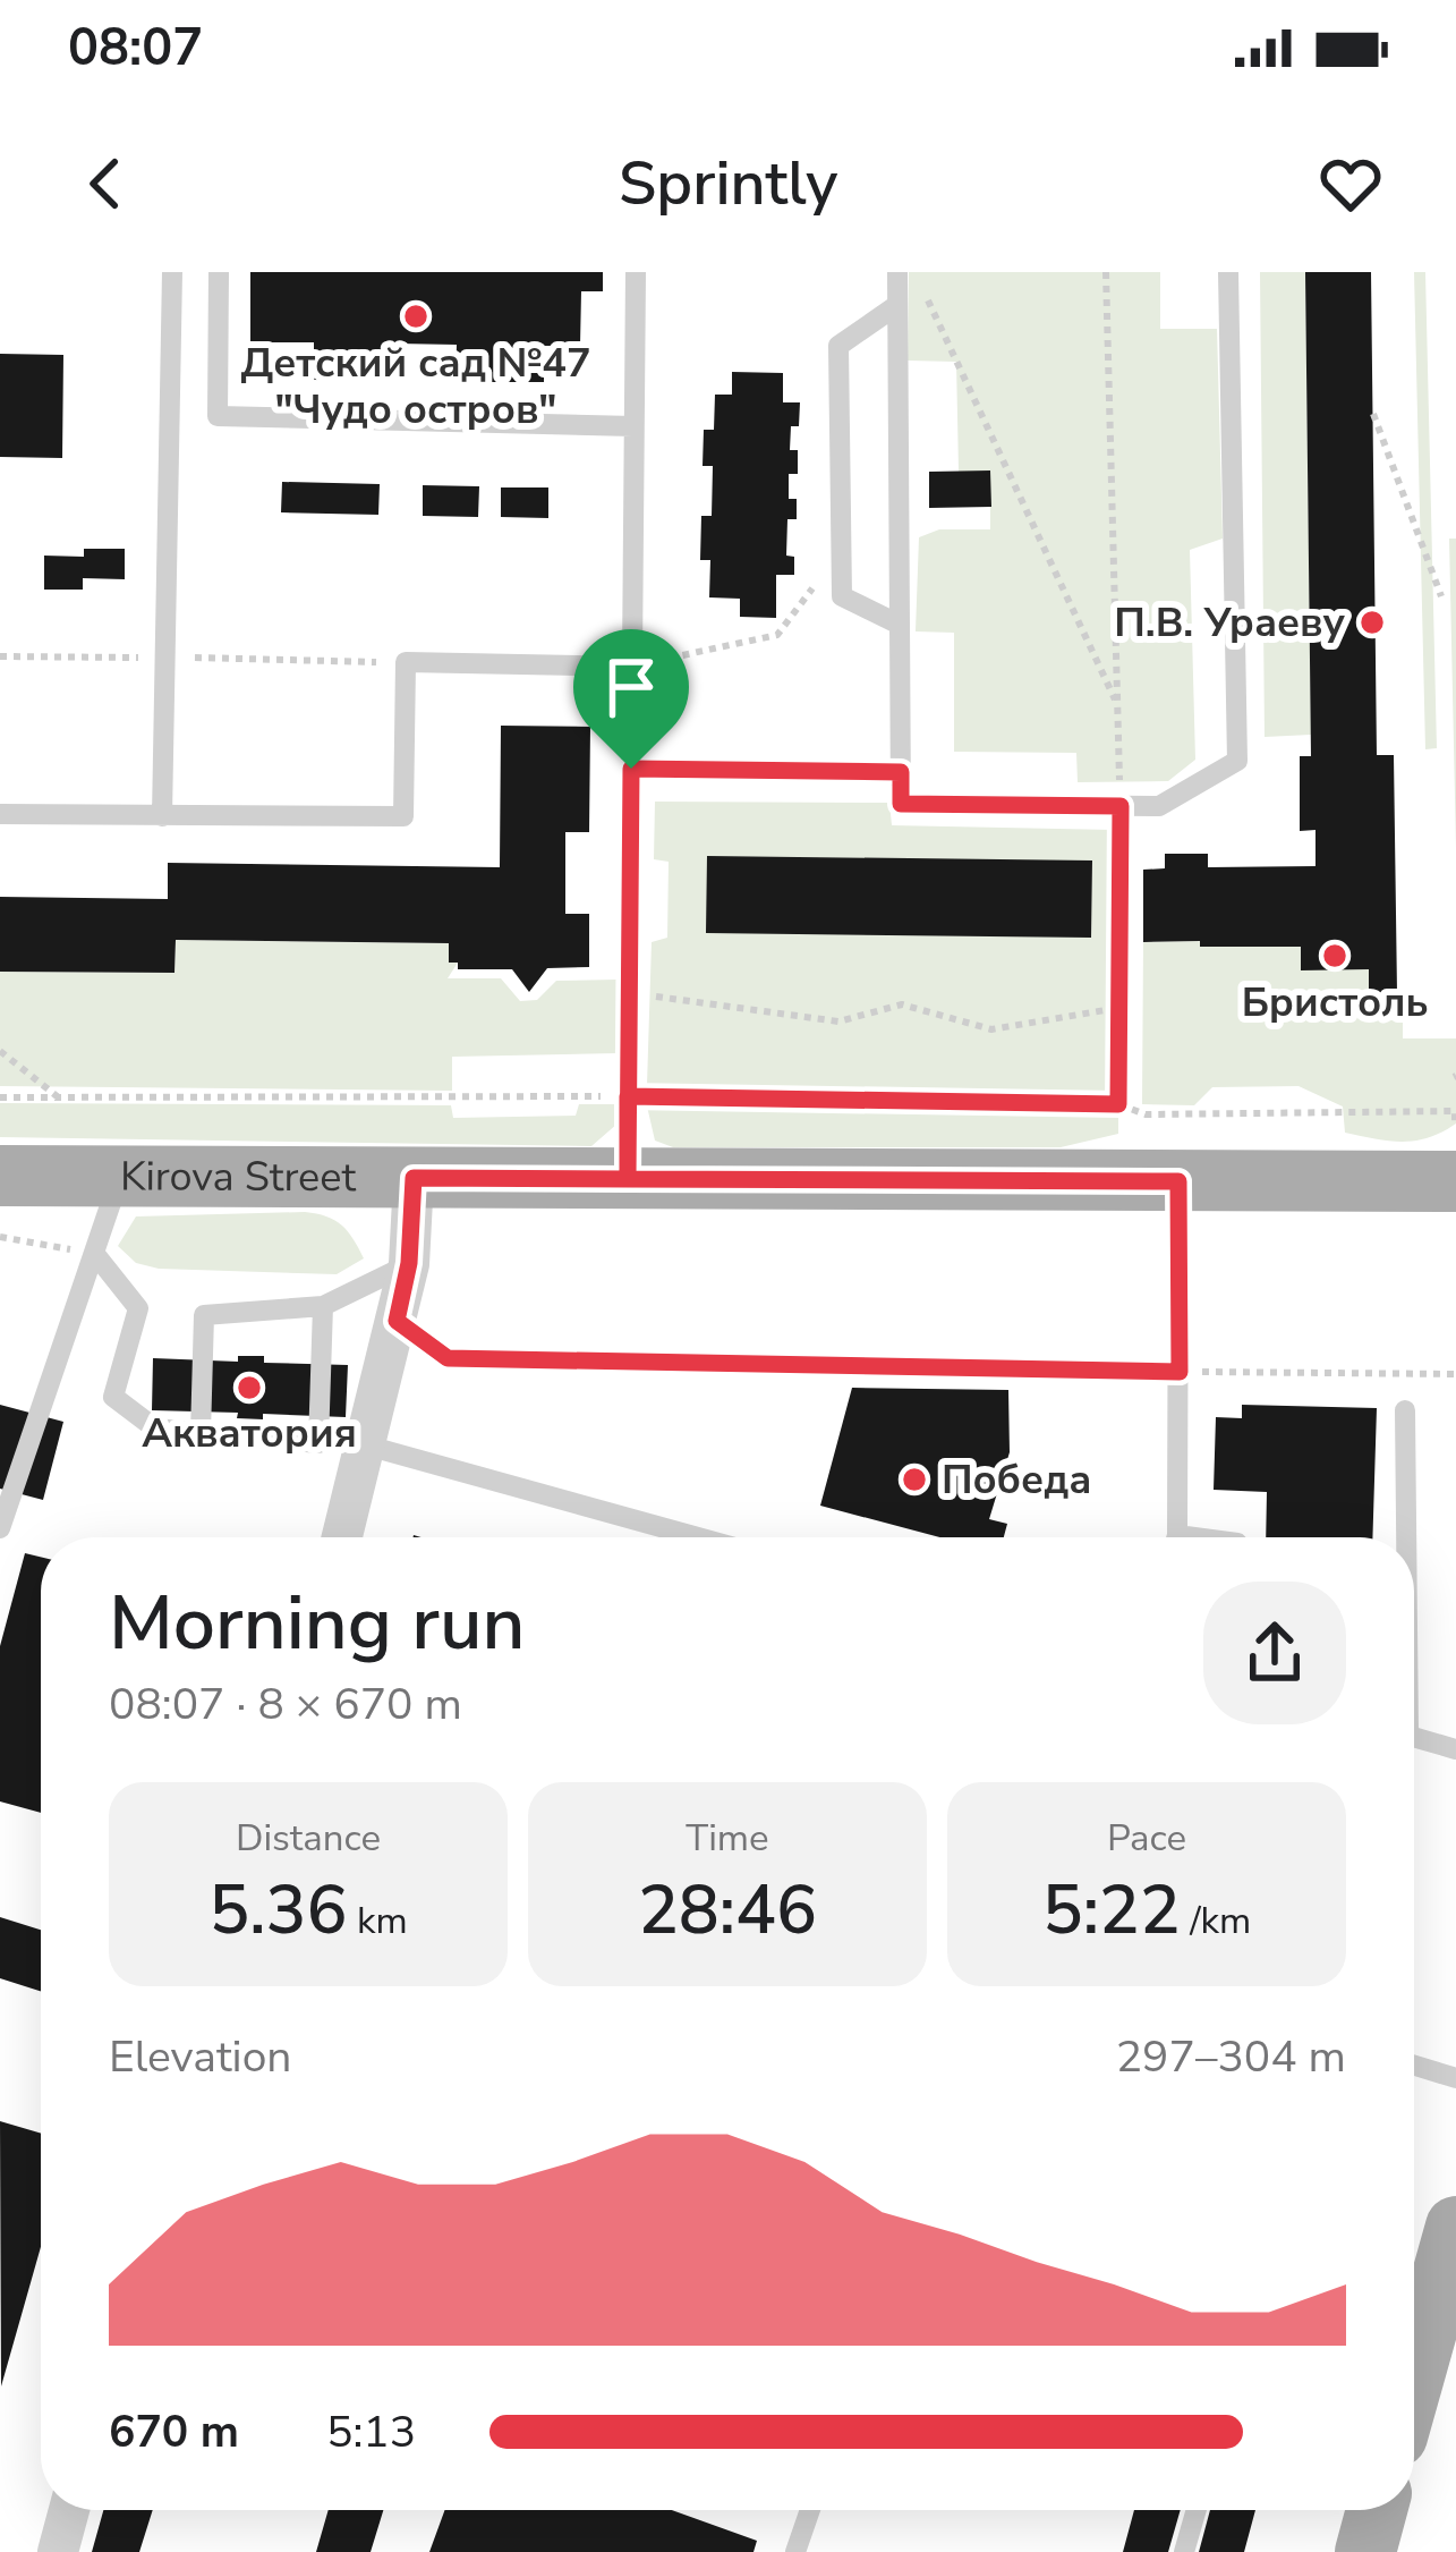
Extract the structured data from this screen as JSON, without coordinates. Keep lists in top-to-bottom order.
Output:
{
  "streets": {
    "main road": ["Kirova Street"]
  },
  "places": [
    "Детский сад №47 \"Чудо остров\"",
    "П.В. Ураеву",
    "Бристоль",
    "Акватория",
    "Победа"
  ],
  "page": {
    "status": "08:07",
    "header": "Sprintly",
    "heading": ["Morning run", "08:07 · 8 × 670 m"],
    "stats": [
      ["Distance", "5.36 km"],
      ["Time", "28:46"],
      ["Pace", "5:22 /km"]
    ],
    "chart": ["Elevation", "297–304 m"],
    "list": [
      {
        "name": "670 m",
        "note": "5:13"
      }
    ]
  }
}
